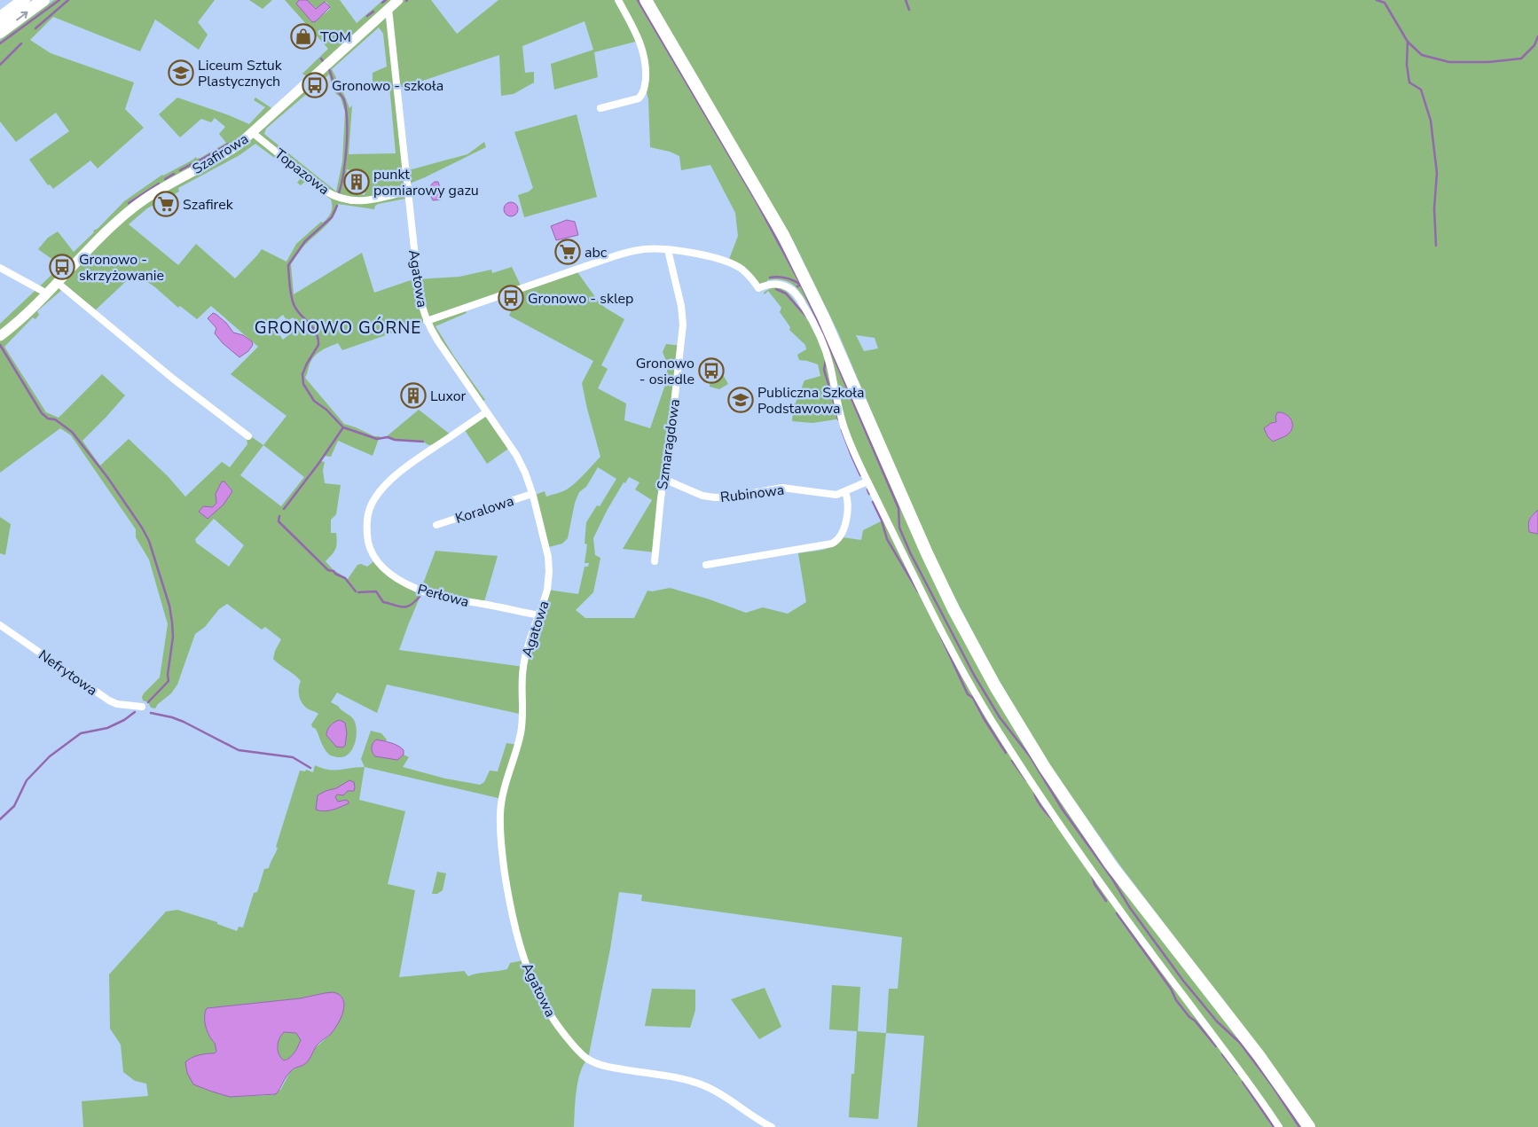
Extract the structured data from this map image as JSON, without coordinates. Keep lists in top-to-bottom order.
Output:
{
  "streets": {
    "street": [
      "Szafirowa",
      "Topazowa",
      "Agatowa",
      "Szmaragdowa",
      "Rubinowa",
      "Koralowa",
      "Perłowa",
      "Nefrytowa"
    ]
  },
  "crossings": [
    ["Szafirowa", "Topazowa"],
    ["Szafirowa", "Agatowa"],
    ["Topazowa", "Agatowa"],
    ["Agatowa", "Koralowa"],
    ["Agatowa", "Perłowa"],
    ["Szmaragdowa", "Rubinowa"]
  ],
  "districts": ["GRONOWO GÓRNE"],
  "places": {
    "shop": ["TOM"],
    "school or university": ["Liceum Sztuk Plastycznych", "Publiczna Szkoła Podstawowa"],
    "bus stop": [
      "Gronowo - szkoła",
      "Gronowo - skrzyżowanie",
      "Gronowo - sklep",
      "Gronowo - osiedle"
    ],
    "building": ["punkt pomiarowy gazu", "Luxor"],
    "supermarket": ["Szafirek", "abc"]
  }
}
